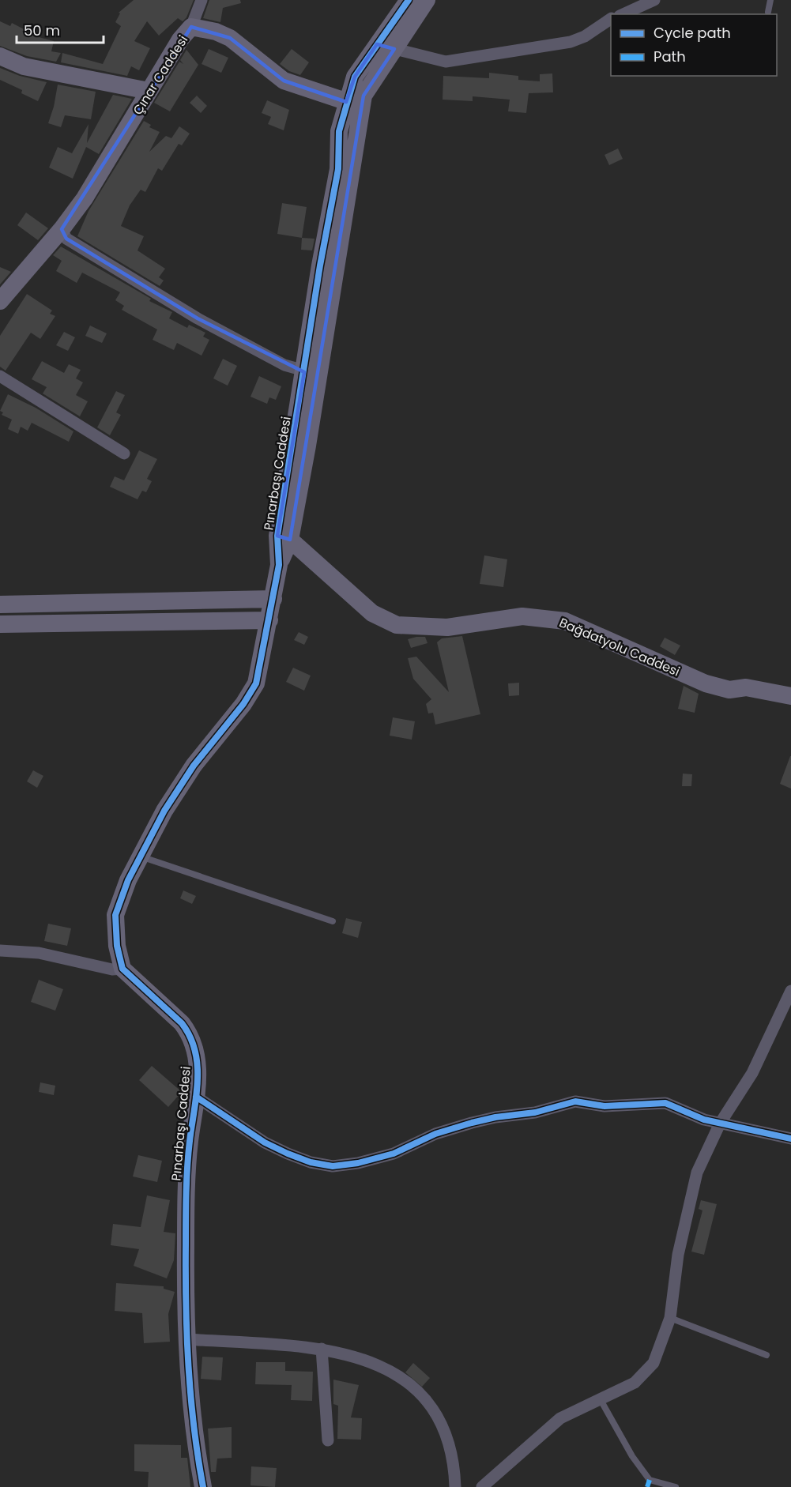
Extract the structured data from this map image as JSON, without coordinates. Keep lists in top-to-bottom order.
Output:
{
  "streets": {
    "street": ["Çınar Caddesi", "Pınarbaşı Caddesi", "Bağdatyolu Caddesi"]
  },
  "crossings": [
    ["Çınar Caddesi", "Pınarbaşı Caddesi"],
    ["Pınarbaşı Caddesi", "Bağdatyolu Caddesi"]
  ],
  "legend": ["Cycle path", "Path"],
  "scale_bar": "50 m"
}
